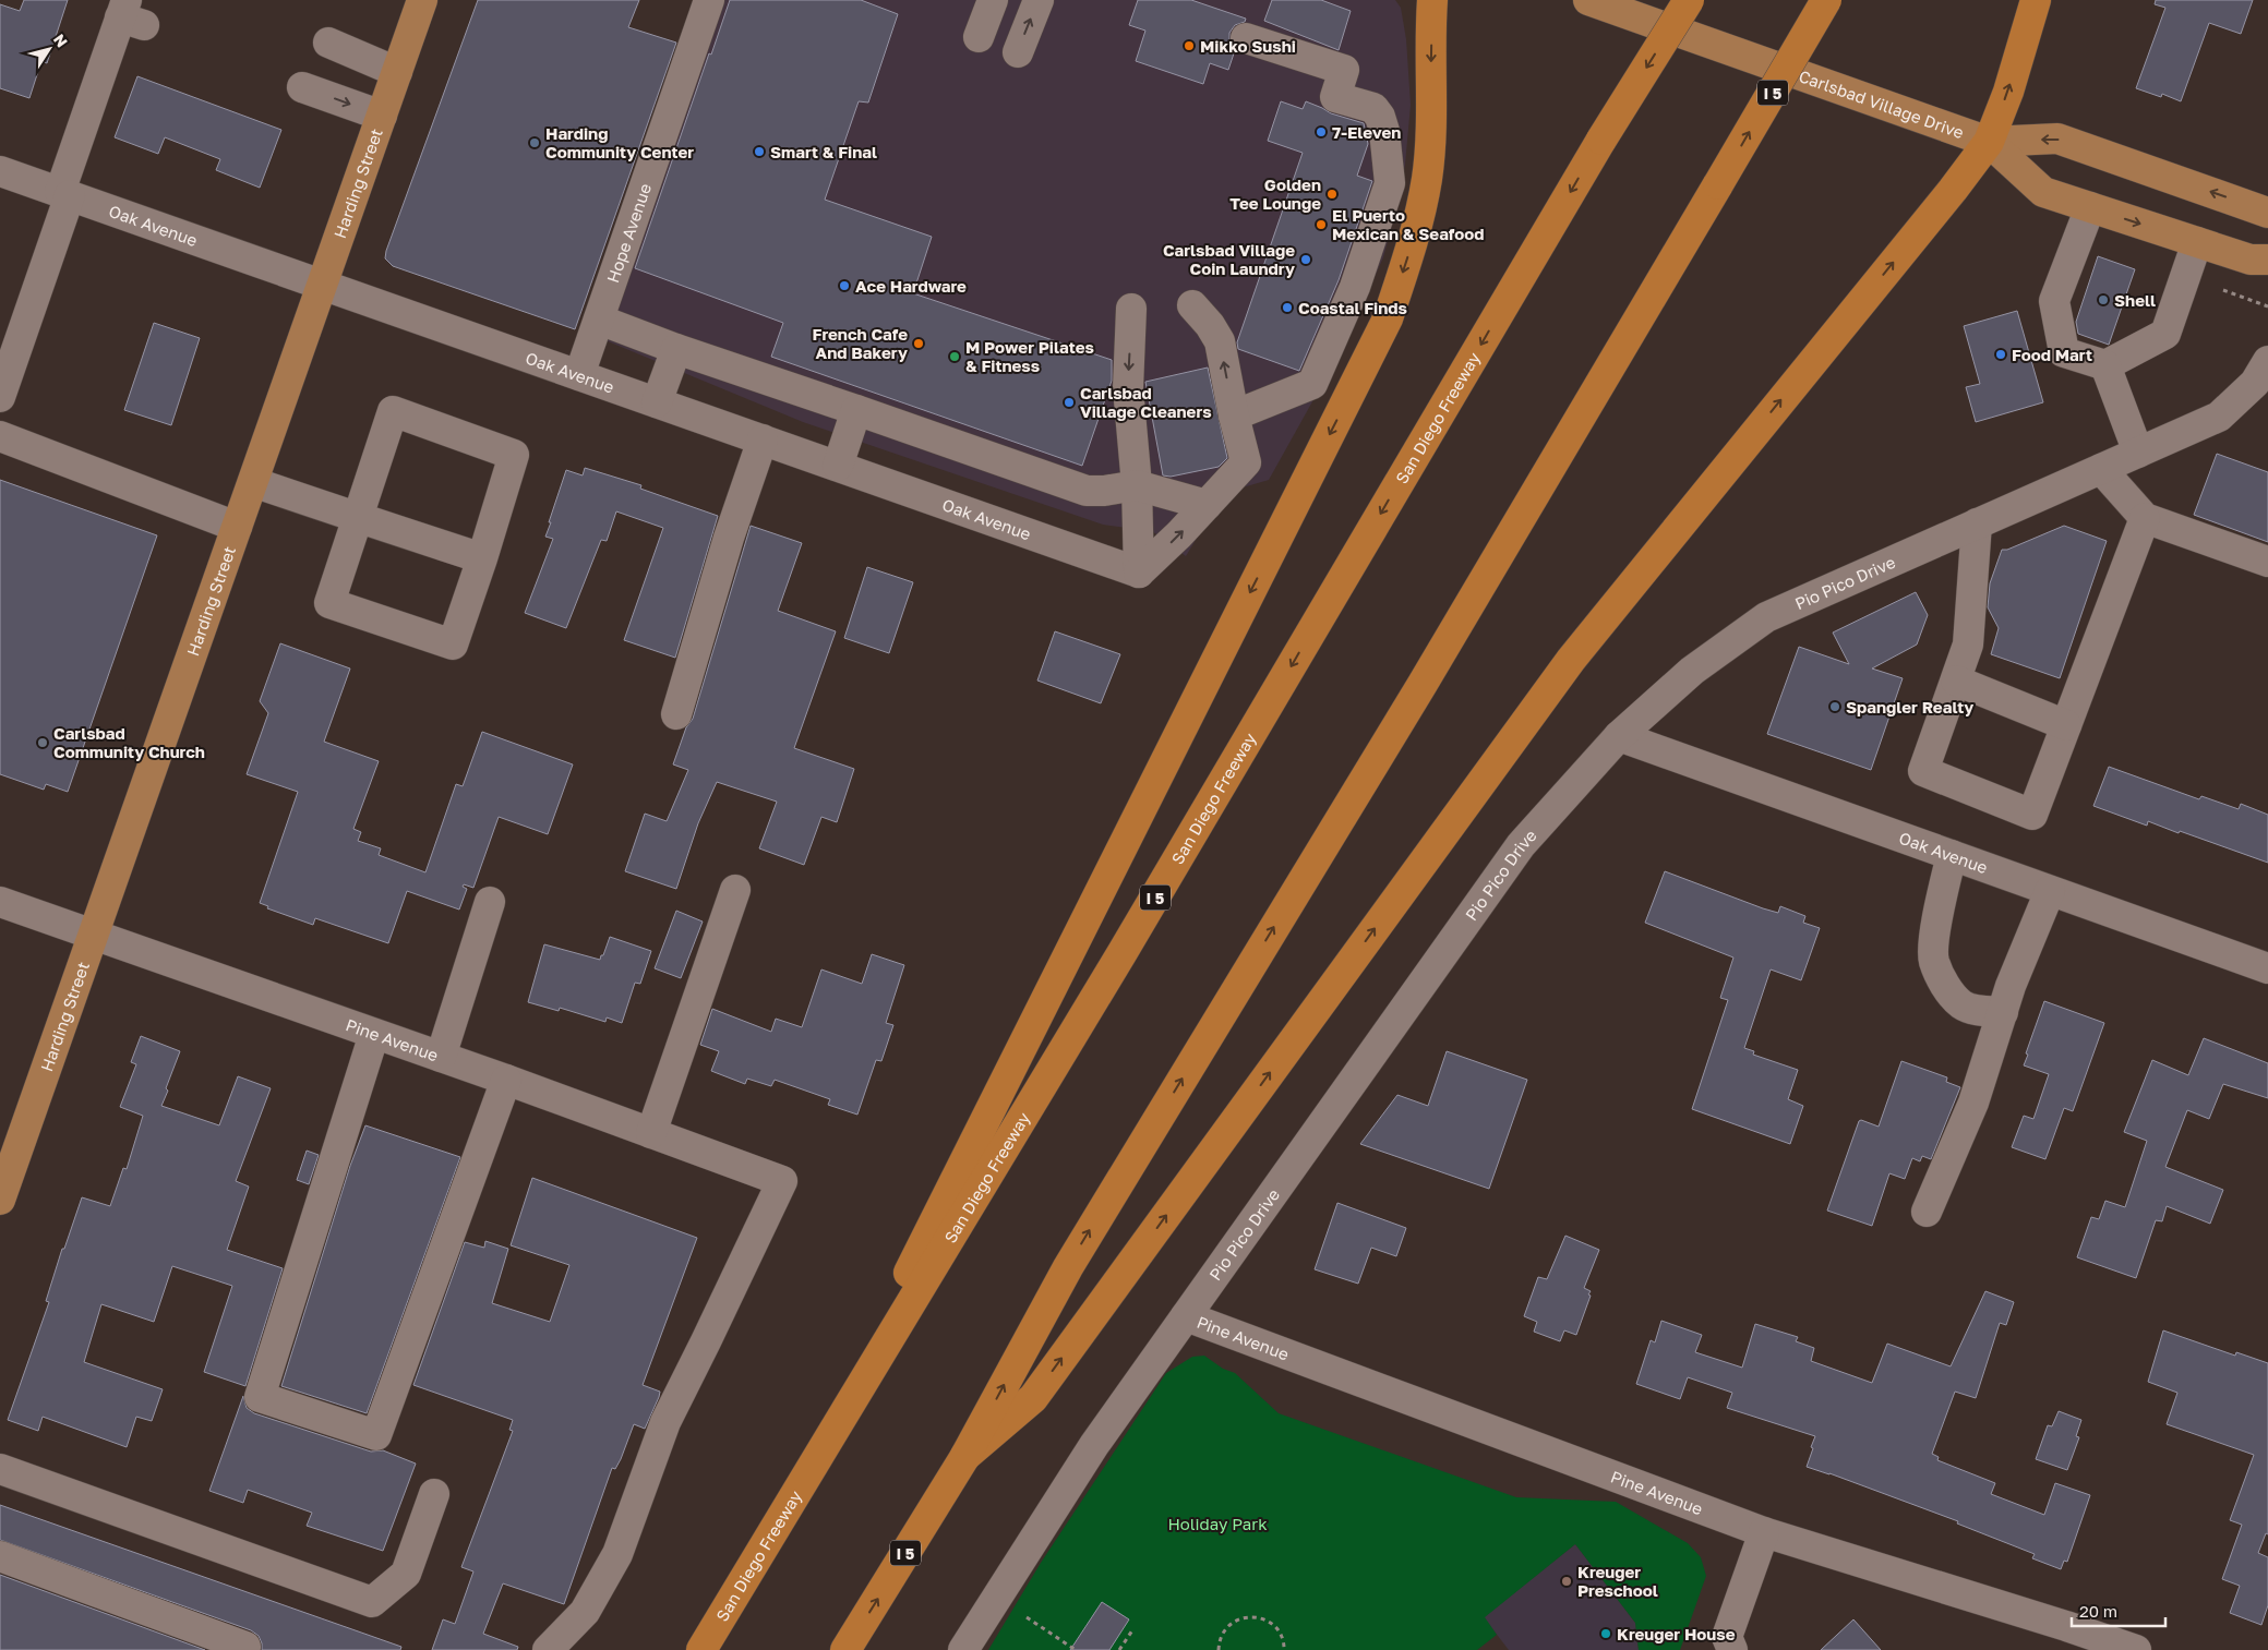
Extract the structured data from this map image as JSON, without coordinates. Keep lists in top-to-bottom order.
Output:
{
  "streets": {
    "highway": ["I 5", "San Diego Freeway"],
    "main road": ["Carlsbad Village Drive", "Harding Street"],
    "street": [
      "Oak Avenue",
      "Hope Avenue",
      "Pio Pico Drive",
      "Pine Avenue"
    ]
  },
  "crossings": [
    ["Harding Street", "Oak Avenue"],
    ["Harding Street", "Pine Avenue"],
    ["Oak Avenue", "Hope Avenue"],
    ["Oak Avenue", "Pio Pico Drive"],
    ["Pio Pico Drive", "Pine Avenue"]
  ],
  "parks": ["Holiday Park"],
  "places": [
    "Mikko Sushi",
    "7-Eleven",
    "Harding Community Center",
    "Smart & Final",
    "Golden Tee Lounge",
    "El Puerto Mexican & Seafood",
    "Carlsbad Village Coin Laundry",
    "Ace Hardware",
    "Shell",
    "Coastal Finds",
    "French Cafe And Bakery",
    "Food Mart",
    "M Power Pilates & Fitness",
    "Carlsbad Village Cleaners",
    "Spangler Realty",
    "Carlsbad Community Church",
    "Kreuger Preschool",
    "Kreuger House"
  ],
  "scale_bar": "20 m",
  "north": "top right"
}
